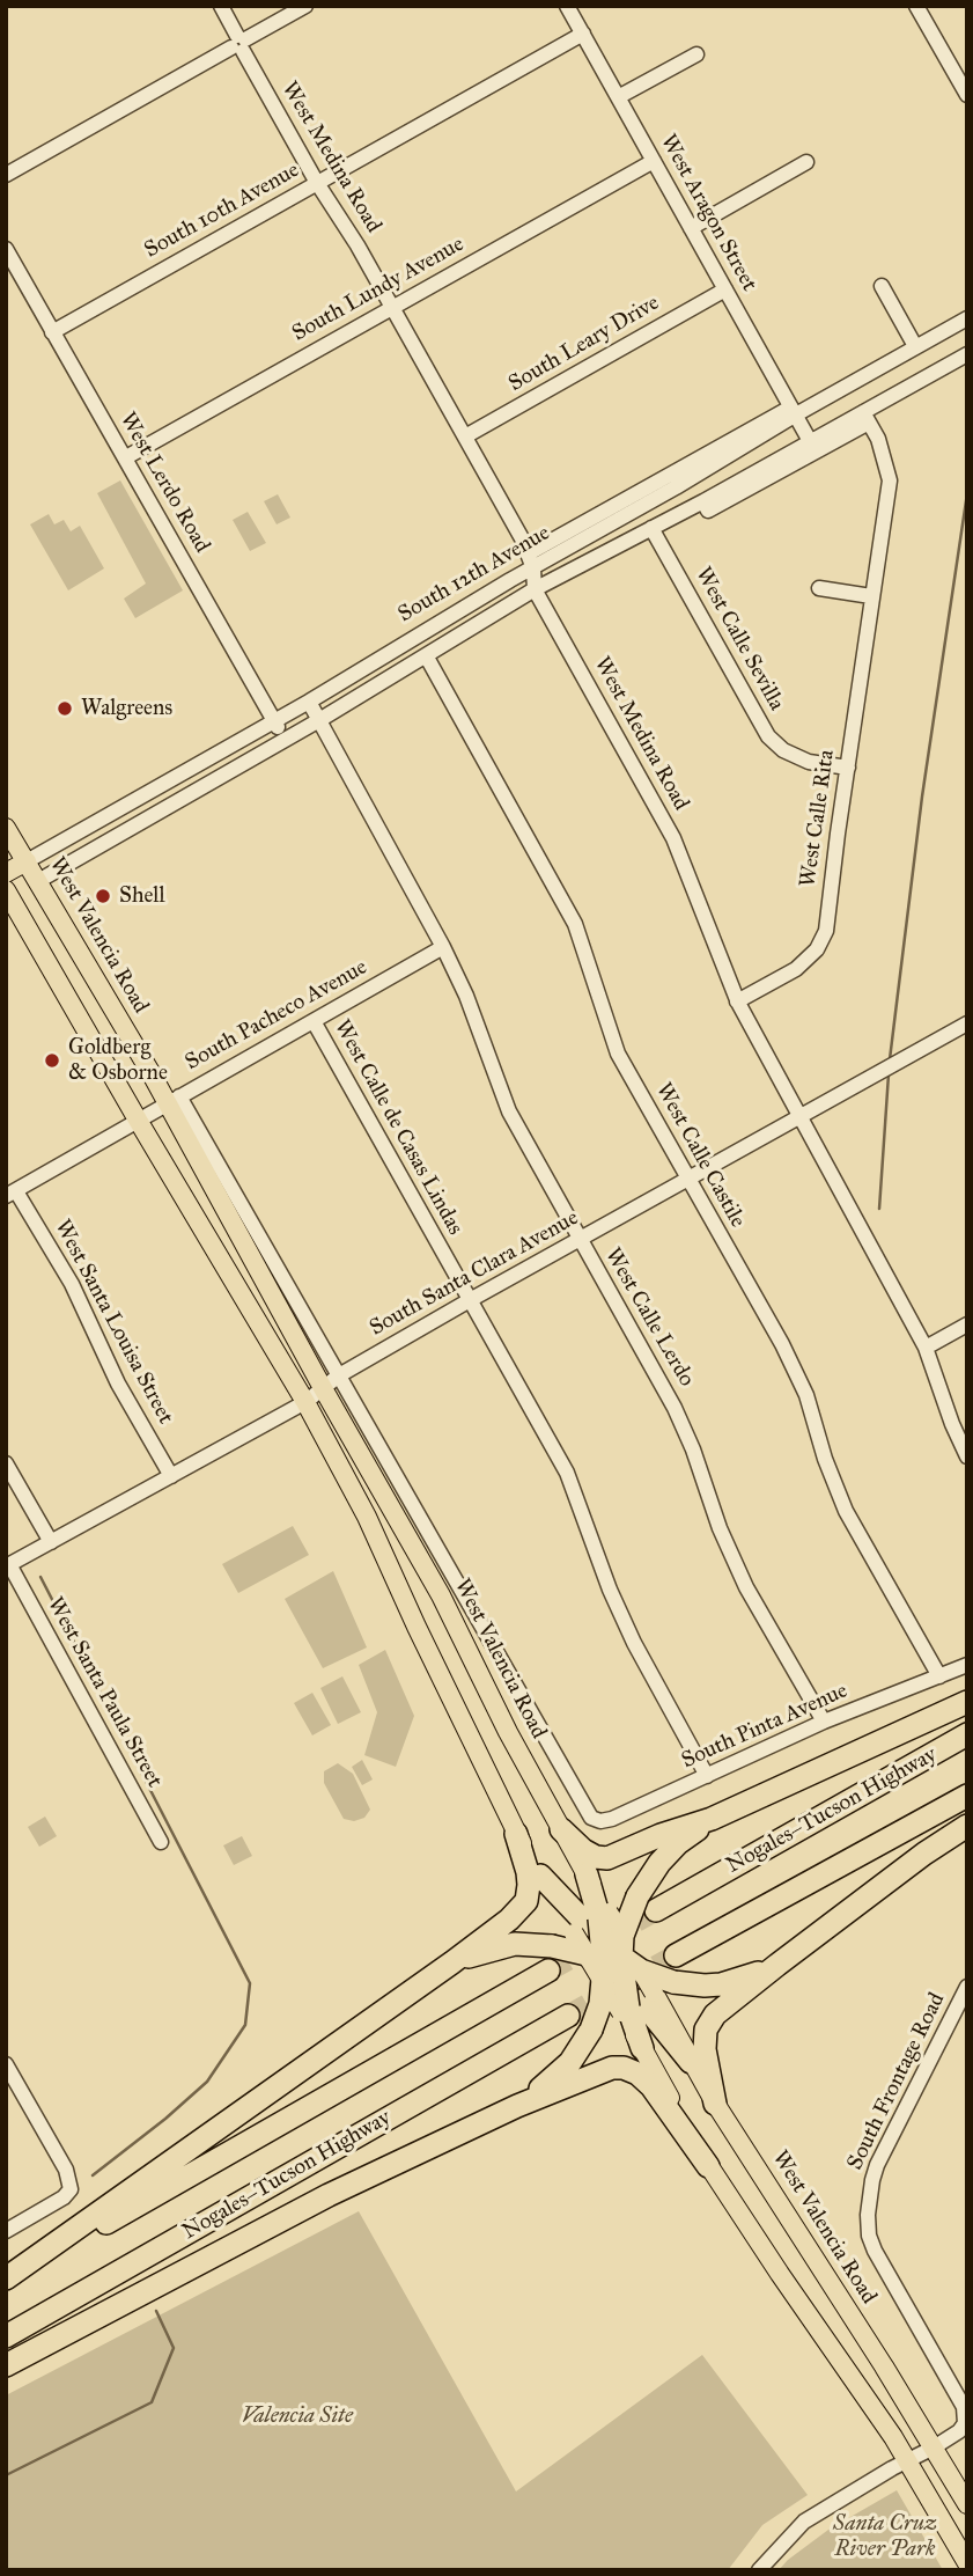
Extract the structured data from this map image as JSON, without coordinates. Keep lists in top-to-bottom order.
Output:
{
  "streets": {
    "highway": ["Nogales–Tucson Highway"],
    "main road": ["South 12th Avenue", "West Valencia Road"],
    "street": [
      "West Medina Road",
      "South 10th Avenue",
      "West Aragon Street",
      "South Lundy Avenue",
      "South Leary Drive",
      "West Lerdo Road",
      "West Calle Sevilla",
      "West Calle Rita",
      "South Pacheco Avenue",
      "West Calle de Casas Lindas",
      "West Calle Castile",
      "South Santa Clara Avenue",
      "West Calle Lerdo",
      "West Santa Louisa Street",
      "West Santa Paula Street",
      "South Pinta Avenue",
      "South Frontage Road"
    ]
  },
  "crossings": [
    ["West Medina Road", "South 10th Avenue"],
    ["West Medina Road", "South Lundy Avenue"],
    ["West Medina Road", "South Leary Drive"],
    ["West Medina Road", "South 12th Avenue"],
    ["West Medina Road", "West Calle Rita"],
    ["West Medina Road", "South Santa Clara Avenue"],
    ["South 10th Avenue", "West Aragon Street"],
    ["South 10th Avenue", "West Lerdo Road"],
    ["West Aragon Street", "South Lundy Avenue"],
    ["West Aragon Street", "South Leary Drive"],
    ["West Aragon Street", "South 12th Avenue"],
    ["South Lundy Avenue", "West Lerdo Road"],
    ["West Lerdo Road", "South 12th Avenue"],
    ["South 12th Avenue", "West Calle Sevilla"],
    ["South 12th Avenue", "West Calle Rita"],
    ["South 12th Avenue", "West Valencia Road"],
    ["South 12th Avenue", "West Calle Castile"],
    ["South 12th Avenue", "West Calle Lerdo"],
    ["West Calle Sevilla", "West Calle Rita"],
    ["West Valencia Road", "South Pacheco Avenue"],
    ["West Valencia Road", "South Santa Clara Avenue"],
    ["West Valencia Road", "South Pinta Avenue"],
    ["West Valencia Road", "South Frontage Road"],
    ["South Pacheco Avenue", "West Calle de Casas Lindas"],
    ["South Pacheco Avenue", "West Calle Lerdo"],
    ["South Pacheco Avenue", "West Santa Louisa Street"],
    ["West Calle de Casas Lindas", "South Santa Clara Avenue"],
    ["West Calle de Casas Lindas", "South Pinta Avenue"],
    ["West Calle Castile", "South Santa Clara Avenue"],
    ["West Calle Castile", "South Pinta Avenue"],
    ["South Santa Clara Avenue", "West Calle Lerdo"],
    ["South Santa Clara Avenue", "West Santa Louisa Street"],
    ["South Santa Clara Avenue", "West Santa Paula Street"],
    ["West Calle Lerdo", "South Pinta Avenue"]
  ],
  "parks": ["Valencia Site", "Santa Cruz River Park"],
  "places": ["Walgreens", "Shell", "Goldberg & Osborne"]
}
